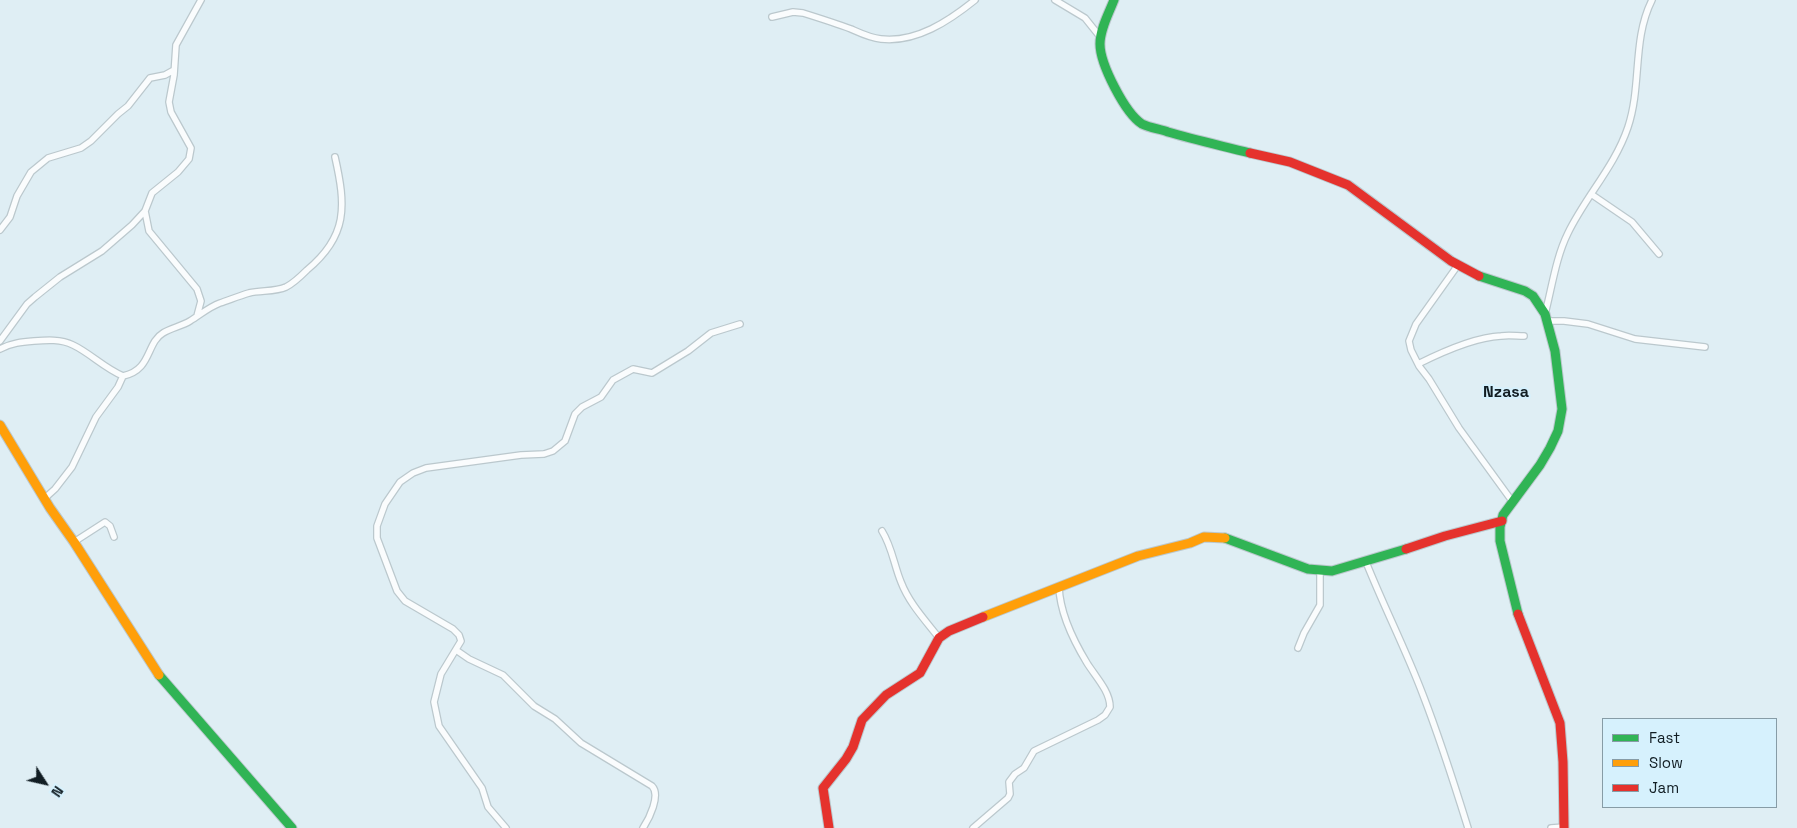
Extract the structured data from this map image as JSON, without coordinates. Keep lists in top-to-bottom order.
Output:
{
  "districts": ["Nzasa"],
  "legend": ["Fast", "Slow", "Jam"],
  "north": "bottom right"
}
